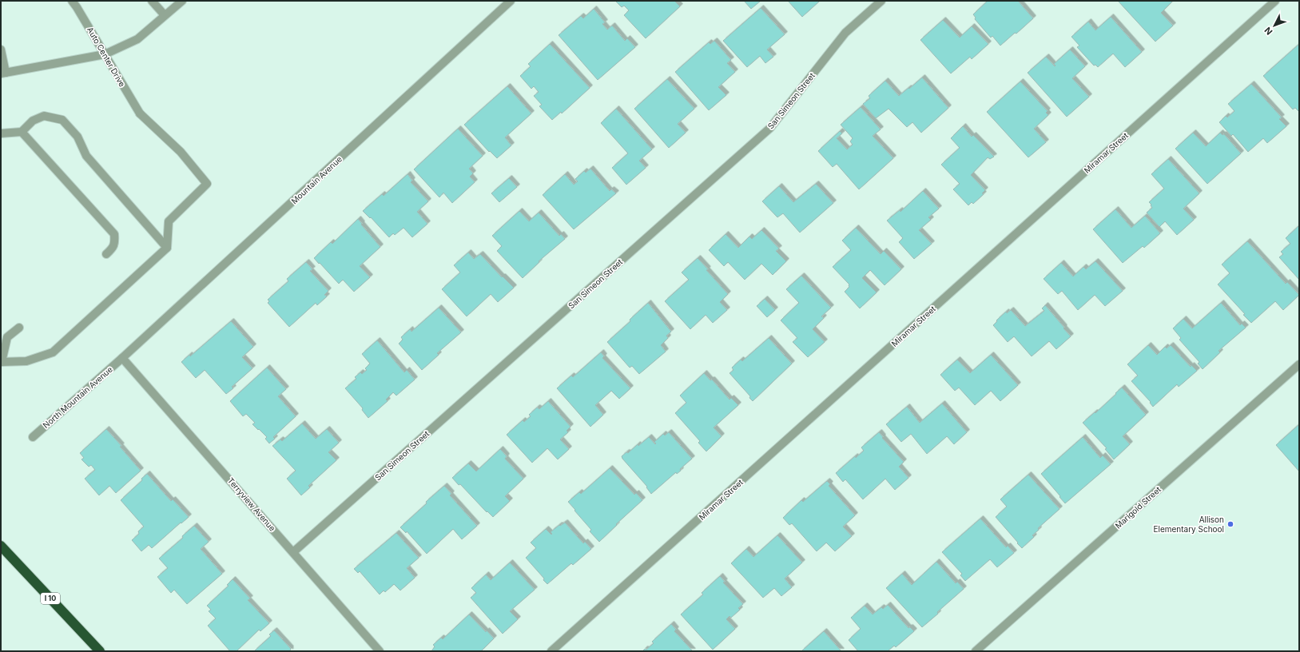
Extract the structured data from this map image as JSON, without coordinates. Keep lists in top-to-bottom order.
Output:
{
  "streets": {
    "highway": ["I 10"],
    "street": [
      "Auto Center Drive",
      "San Simeon Street",
      "Miramar Street",
      "Mountain Avenue",
      "North Mountain Avenue",
      "Terryview Avenue",
      "Marigold Street"
    ]
  },
  "crossings": [
    ["San Simeon Street", "Terryview Avenue"],
    ["Mountain Avenue", "North Mountain Avenue"],
    ["Mountain Avenue", "Terryview Avenue"],
    ["North Mountain Avenue", "Terryview Avenue"]
  ],
  "places": ["Allison Elementary School"],
  "north": "bottom left"
}
